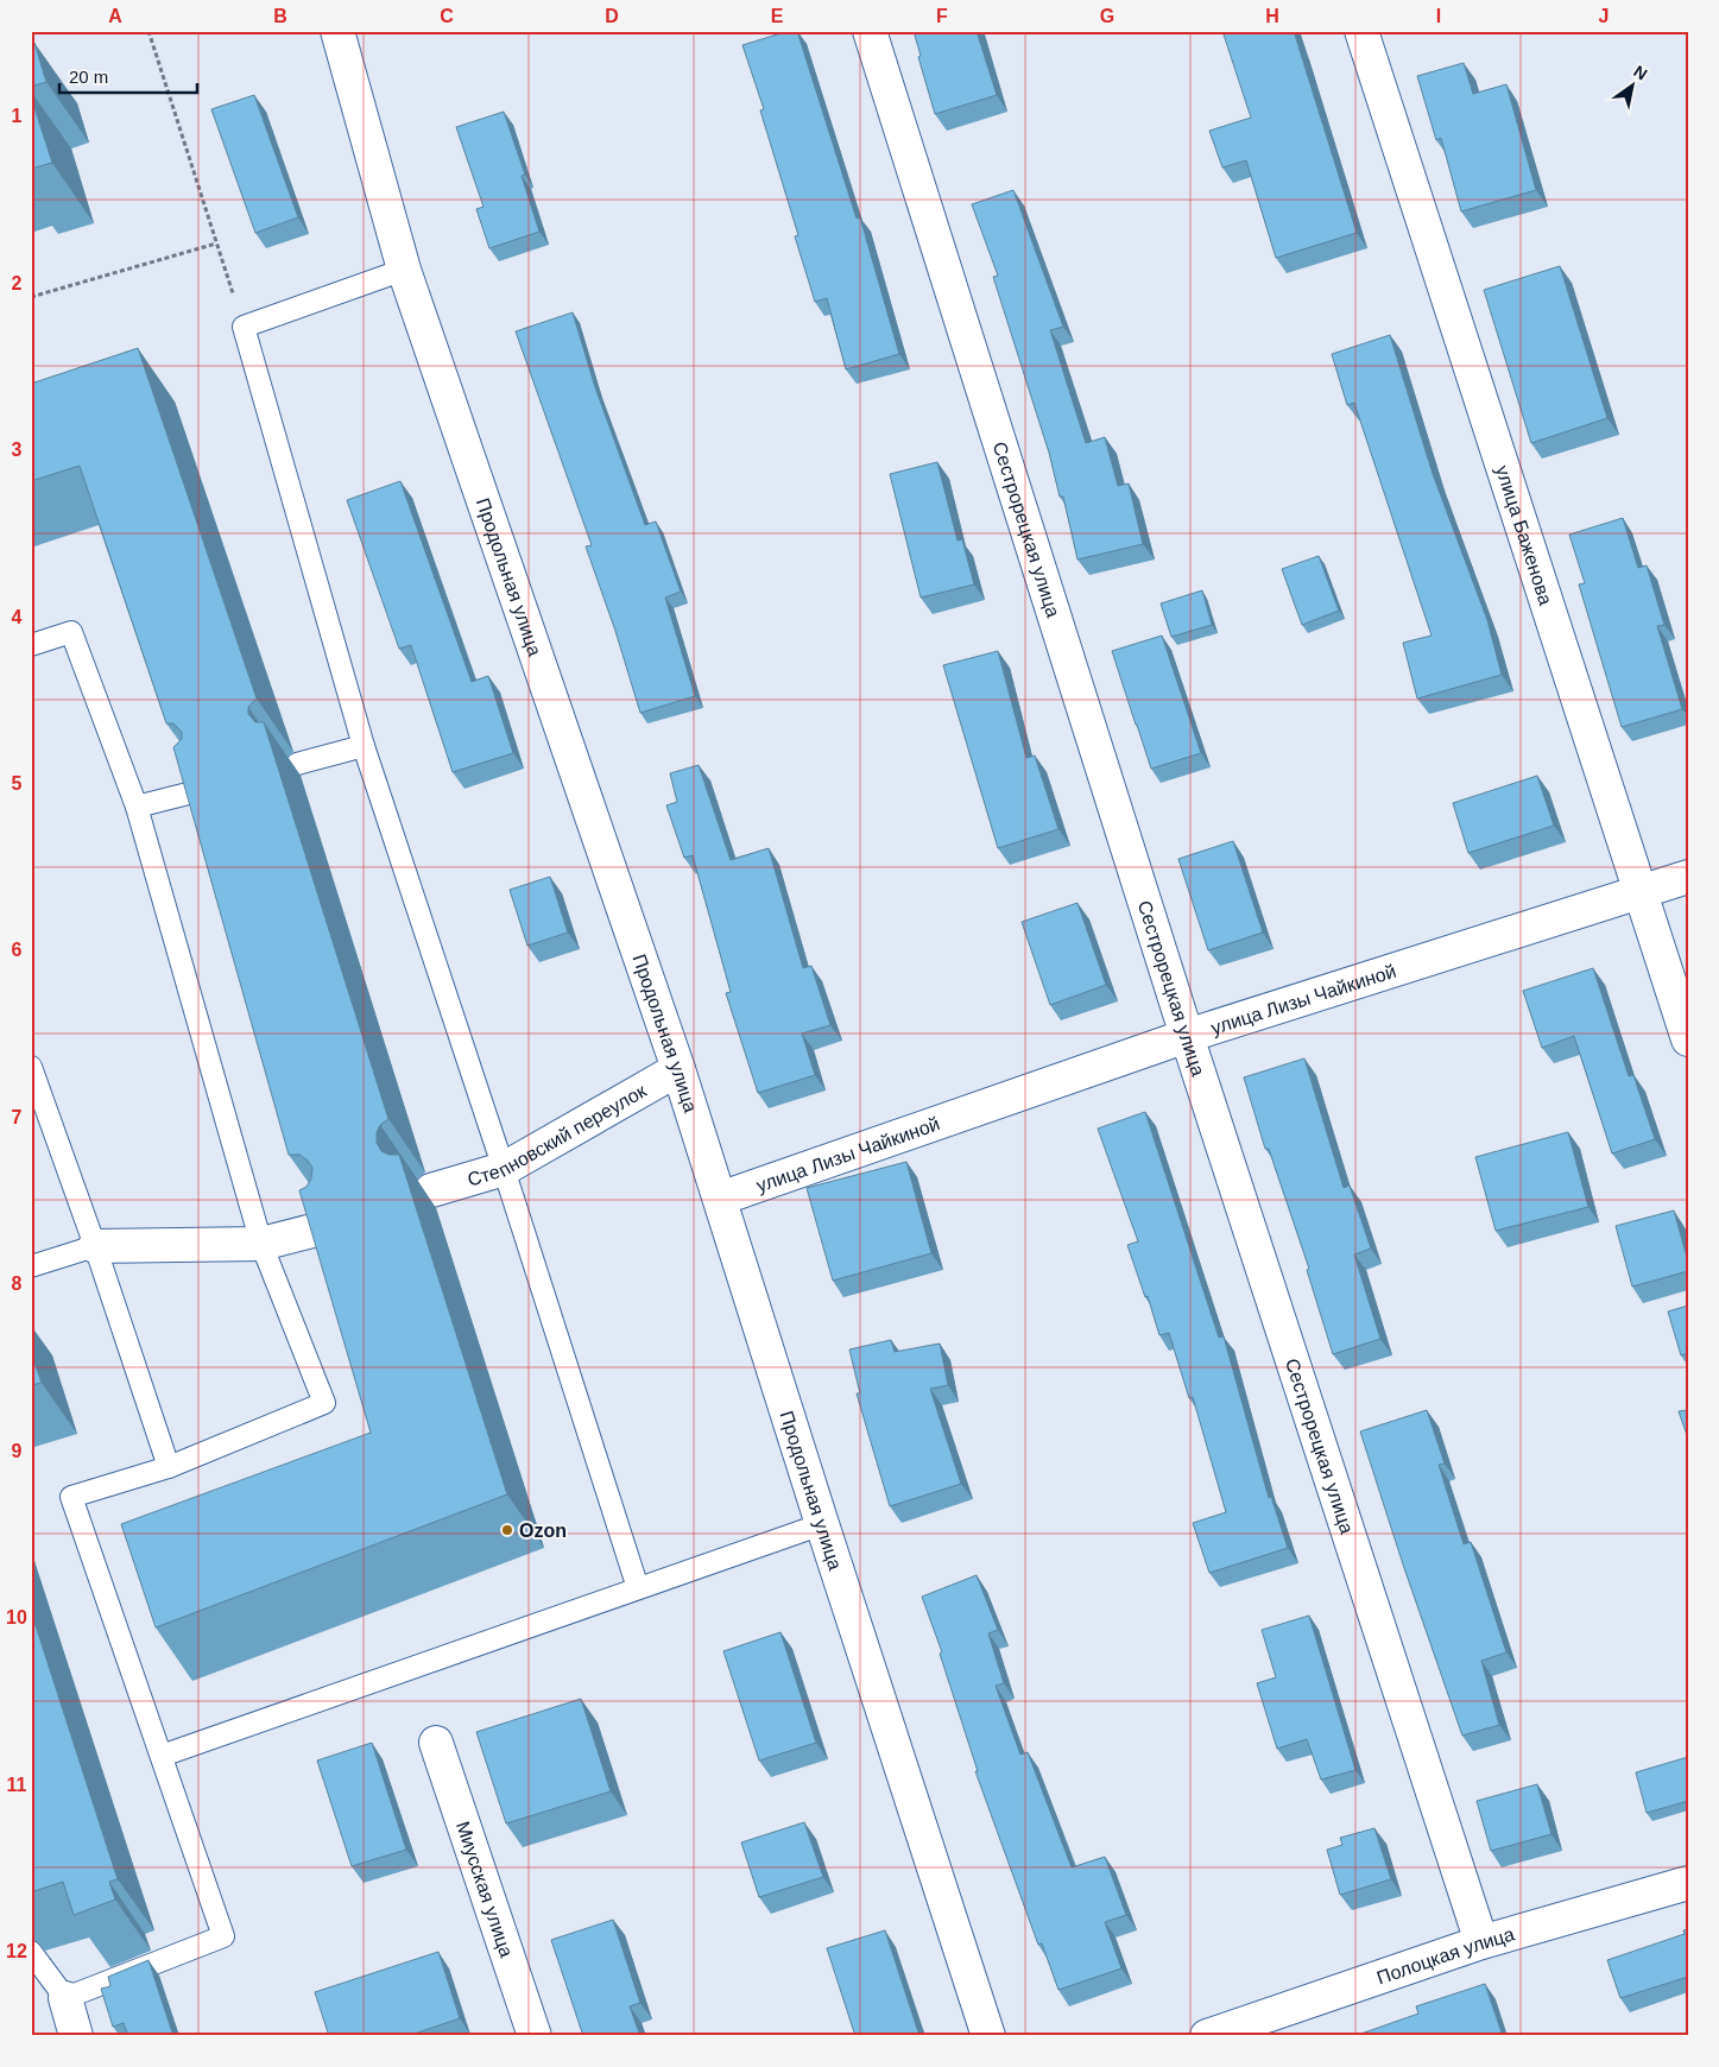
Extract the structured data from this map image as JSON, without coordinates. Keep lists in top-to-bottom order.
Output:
{
  "streets": {
    "street": [
      "Сестрорецкая улица",
      "улица Баженова",
      "Продольная улица",
      "улица Лизы Чайкиной",
      "Степновский переулок",
      "Миусская улица",
      "Полоцкая улица"
    ]
  },
  "crossings": [
    ["Сестрорецкая улица", "улица Лизы Чайкиной"],
    ["Сестрорецкая улица", "Полоцкая улица"],
    ["улица Баженова", "улица Лизы Чайкиной"],
    ["Продольная улица", "улица Лизы Чайкиной"],
    ["Продольная улица", "Степновский переулок"]
  ],
  "places": ["Ozon"],
  "scale_bar": "20 m",
  "north": "top right",
  "grid": {
    "columns": [
      "A",
      "B",
      "C",
      "D",
      "E",
      "F",
      "G",
      "H",
      "I",
      "J"
    ],
    "rows": [
      "1",
      "2",
      "3",
      "4",
      "5",
      "6",
      "7",
      "8",
      "9",
      "10",
      "11",
      "12"
    ]
  }
}
